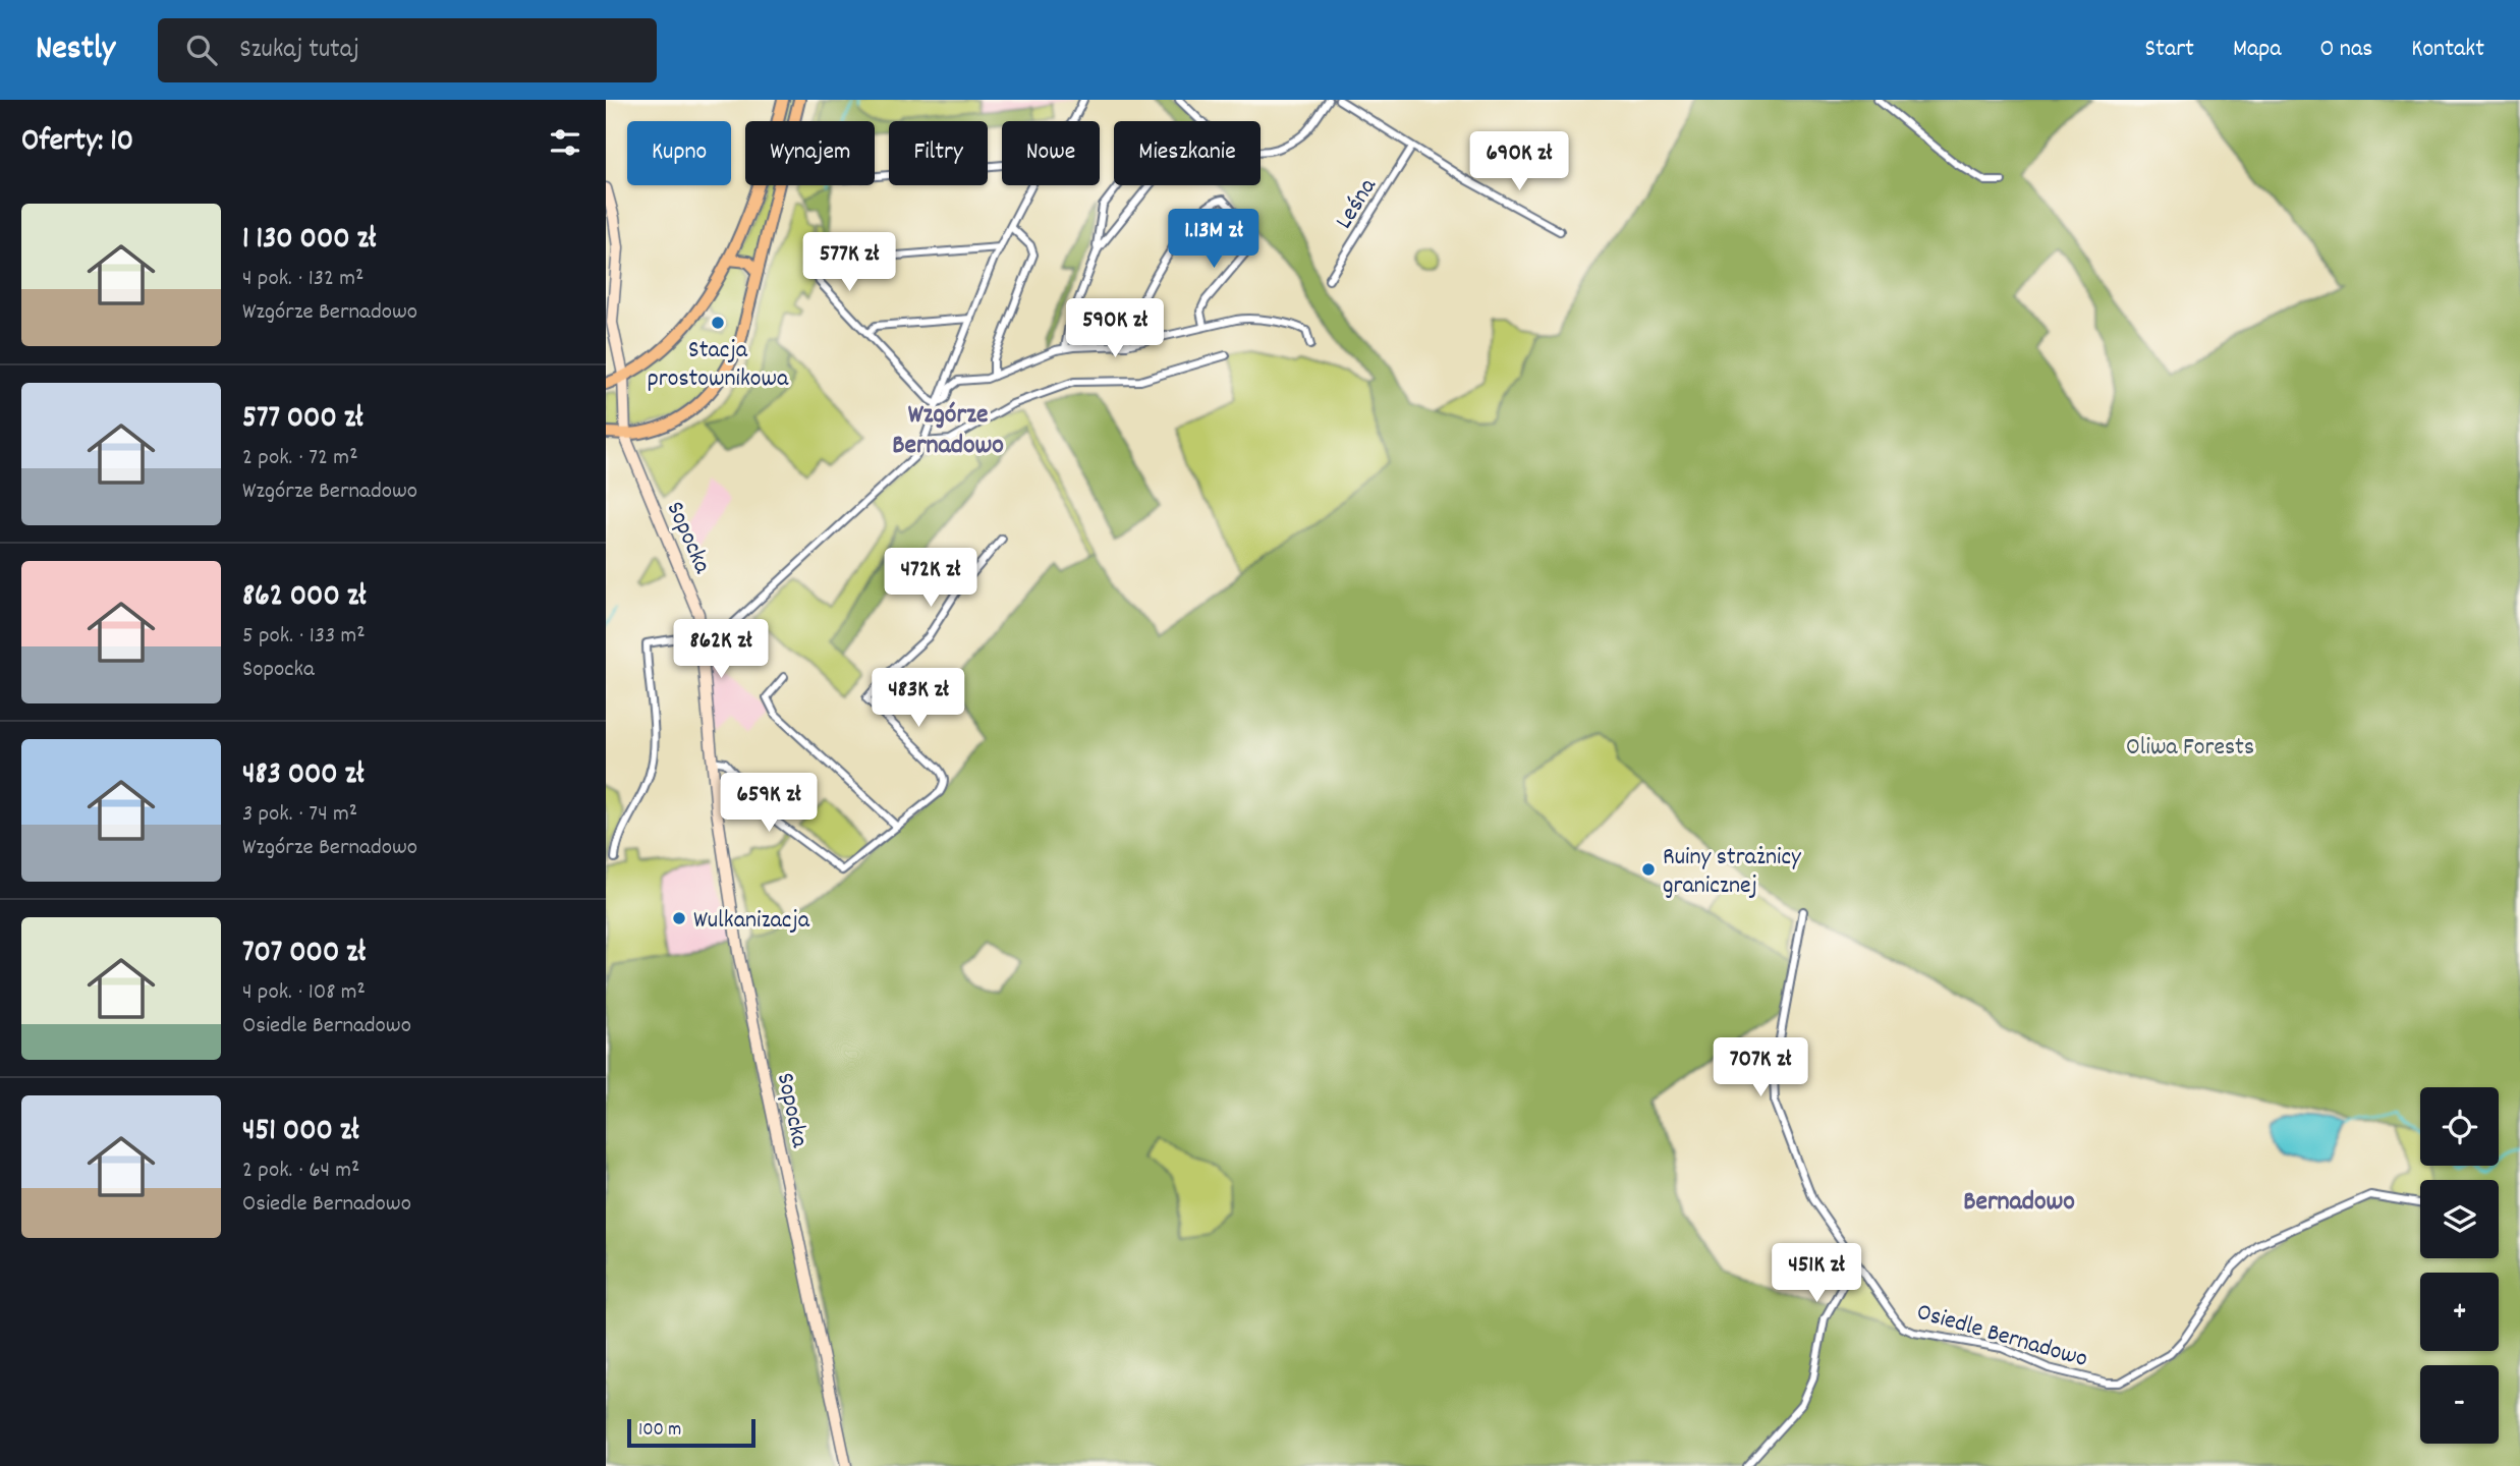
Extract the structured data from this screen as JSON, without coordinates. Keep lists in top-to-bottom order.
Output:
{
  "streets": {
    "main road": ["Sopocka"],
    "street": ["Leśna", "Osiedle Bernadowo"]
  },
  "districts": ["Wzgórze Bernadowo", "Bernadowo"],
  "parks": ["Oliwa Forests"],
  "places": ["Stacja prostownikowa", "Ruiny strażnicy granicznej", "Wulkanizacja"],
  "scale_bar": "100 m",
  "page": {
    "header": "Nestly",
    "search": "Szukaj tutaj",
    "nav": [
      "Start",
      "Mapa",
      "O nas",
      "Kontakt"
    ],
    "heading": "Oferty: 10",
    "chip": [
      "Kupno",
      "Wynajem",
      "Filtry",
      "Nowe",
      "Mieszkanie"
    ],
    "price": [
      "690K zł",
      "1.13M zł",
      "577K zł",
      "590K zł",
      "472K zł",
      "862K zł",
      "483K zł",
      "659K zł",
      "707K zł",
      "451K zł"
    ],
    "list": [
      {
        "name": "1 130 000 zł",
        "note": "4 pok. · 132 m² · Wzgórze Bernadowo"
      },
      {
        "name": "577 000 zł",
        "note": "2 pok. · 72 m² · Wzgórze Bernadowo"
      },
      {
        "name": "862 000 zł",
        "note": "5 pok. · 133 m² · Sopocka"
      },
      {
        "name": "483 000 zł",
        "note": "3 pok. · 74 m² · Wzgórze Bernadowo"
      },
      {
        "name": "707 000 zł",
        "note": "4 pok. · 108 m² · Osiedle Bernadowo"
      },
      {
        "name": "451 000 zł",
        "note": "2 pok. · 64 m² · Osiedle Bernadowo"
      }
    ],
    "map_buttons": ["+", "−"],
    "scale": "100 m"
  }
}
